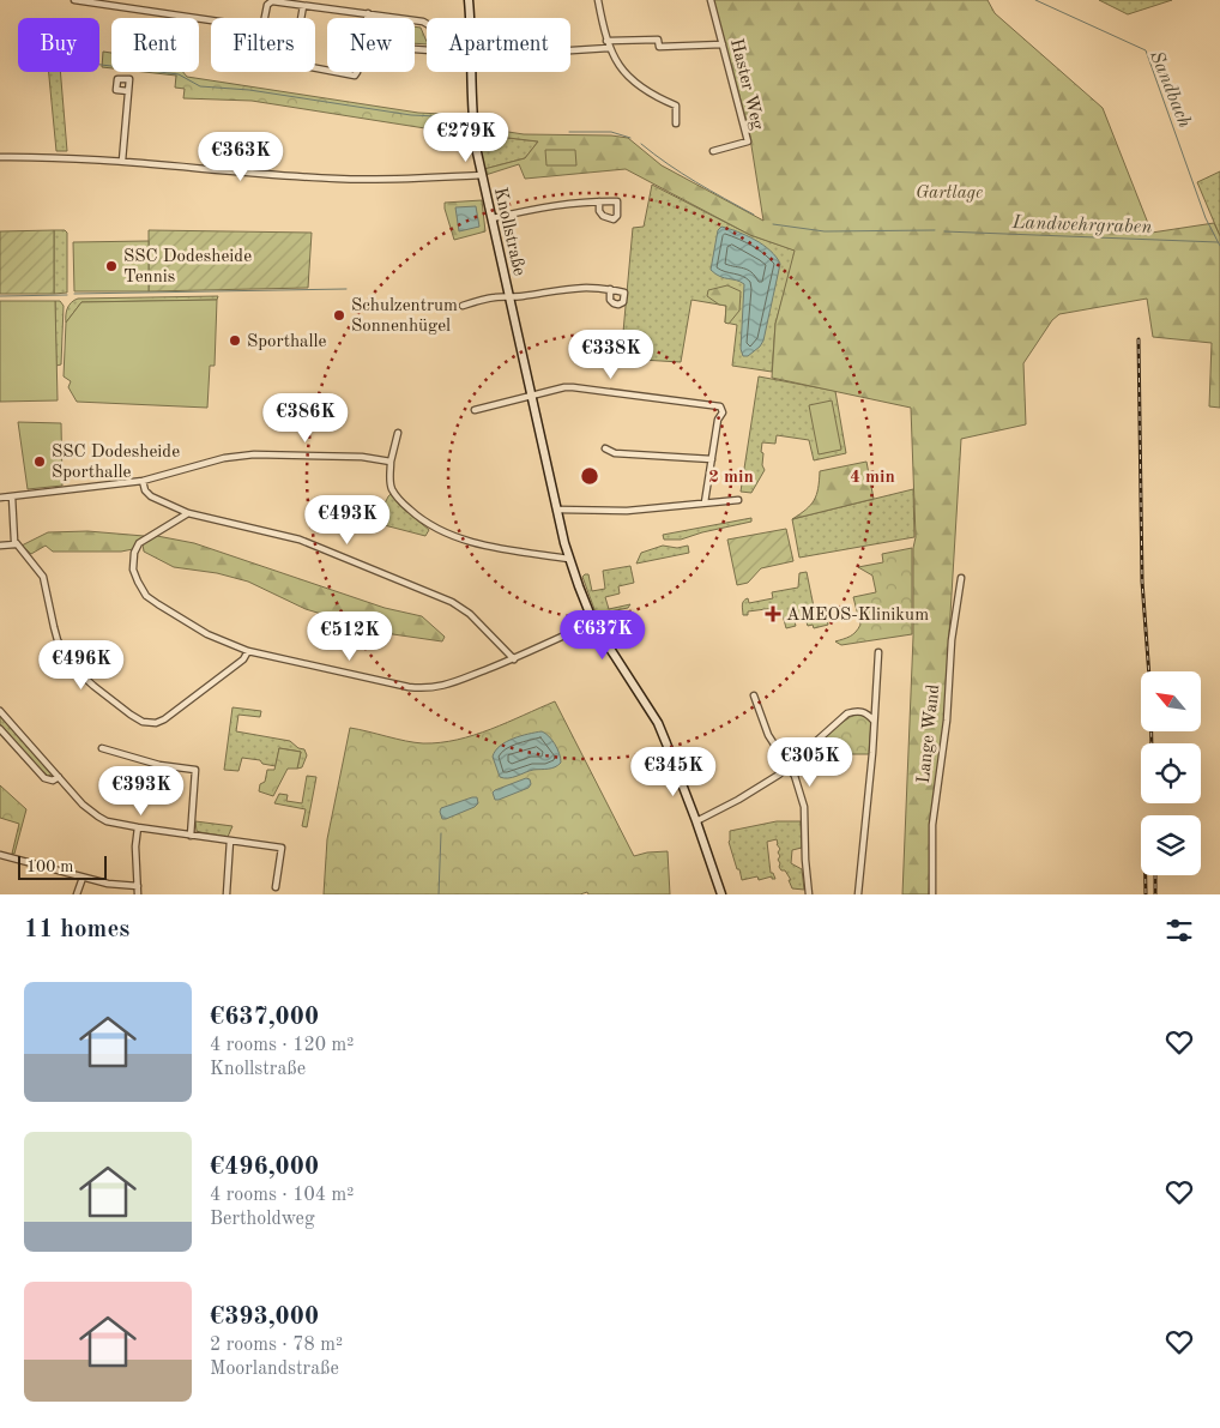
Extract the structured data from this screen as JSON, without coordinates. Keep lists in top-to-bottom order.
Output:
{
  "streets": {
    "street": ["Haster Weg", "Knollstraße", "Lange Wand"]
  },
  "water": ["Sandbach", "Landwehrgraben"],
  "parks": ["Gartlage"],
  "places": {
    "other": [
      "SSC Dodesheide Tennis",
      "Schulzentrum Sonnenhügel",
      "Sporthalle",
      "SSC Dodesheide Sporthalle"
    ],
    "health": ["AMEOS-Klinikum"]
  },
  "scale_bar": "100 m",
  "north": "top left",
  "page": {
    "chip": [
      "Buy",
      "Rent",
      "Filters",
      "New",
      "Apartment"
    ],
    "price": [
      "€279K",
      "€363K",
      "€338K",
      "€386K",
      "€493K",
      "€637K",
      "€512K",
      "€496K",
      "€305K",
      "€345K",
      "€393K"
    ],
    "scale": "100 m",
    "heading": "11 homes",
    "list": [
      {
        "name": "€637,000",
        "note": "4 rooms · 120 m² · Knollstraße"
      },
      {
        "name": "€496,000",
        "note": "4 rooms · 104 m² · Bertholdweg"
      },
      {
        "name": "€393,000",
        "note": "2 rooms · 78 m² · Moorlandstraße"
      }
    ]
  },
  "rings": ["2 min", "4 min"]
}
